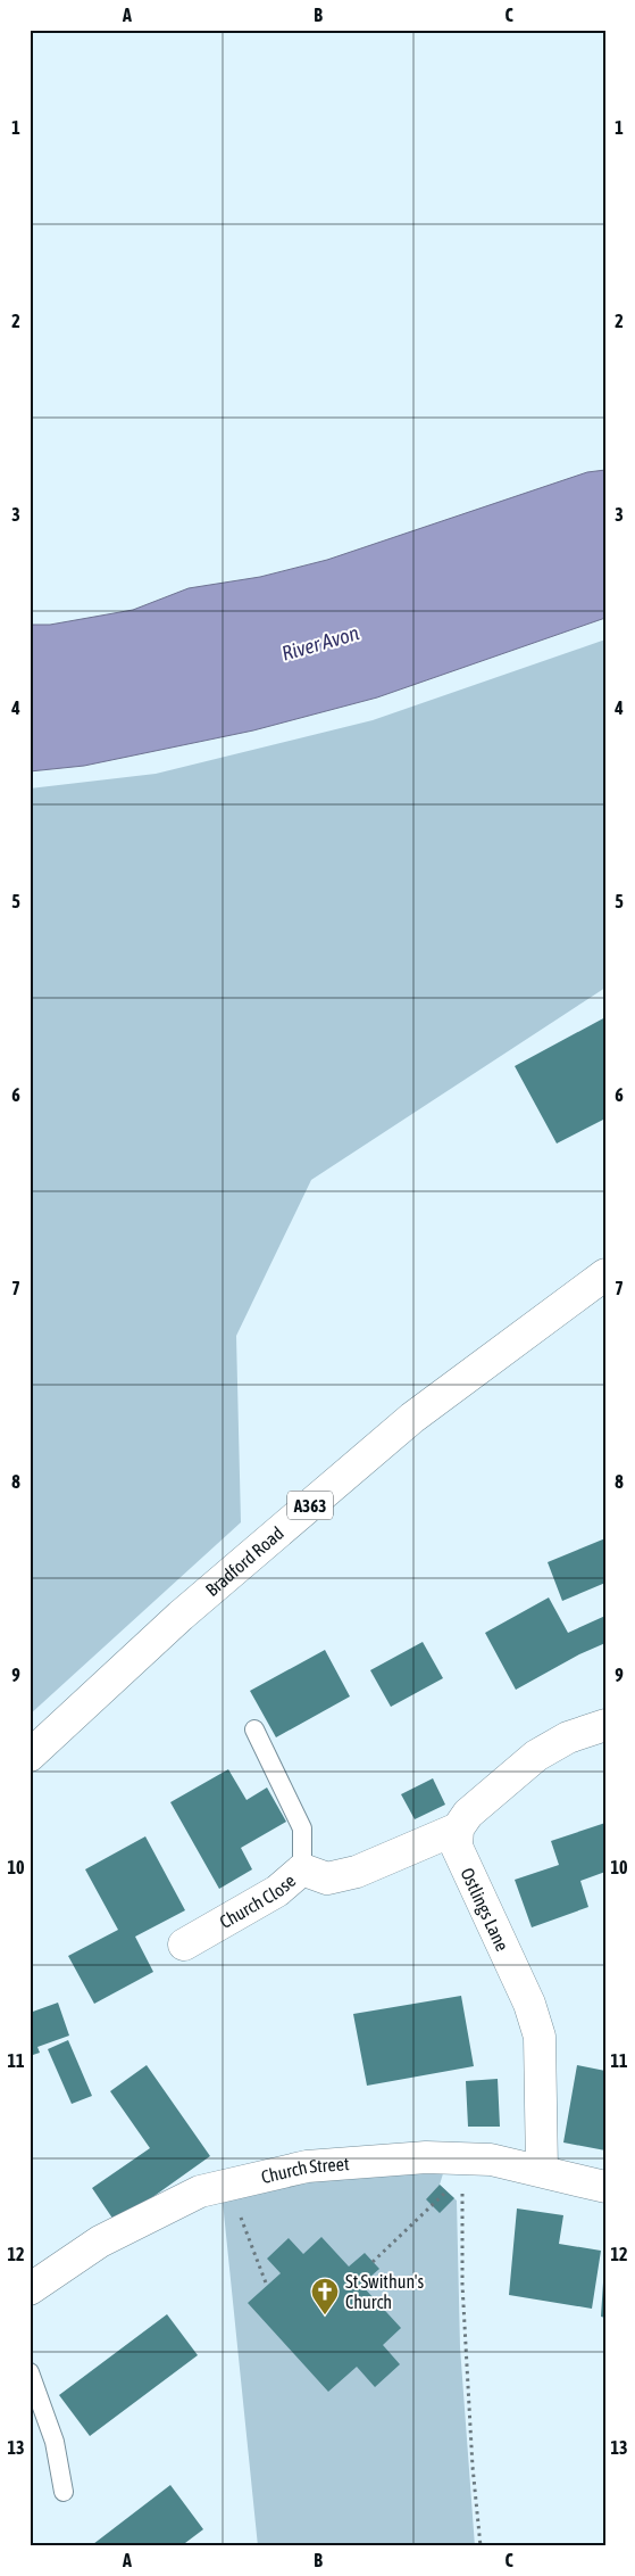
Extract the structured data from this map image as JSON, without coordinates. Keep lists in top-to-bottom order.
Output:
{
  "streets": {
    "street": [
      "A363",
      "Bradford Road",
      "Church Close",
      "Ostlings Lane",
      "Church Street"
    ]
  },
  "crossings": [
    ["Church Close", "Ostlings Lane"],
    ["Ostlings Lane", "Church Street"]
  ],
  "water": ["River Avon"],
  "places": {
    "church": ["St Swithun's Church"]
  },
  "grid": {
    "columns": ["A", "B", "C"],
    "rows": [
      "1",
      "2",
      "3",
      "4",
      "5",
      "6",
      "7",
      "8",
      "9",
      "10",
      "11",
      "12",
      "13"
    ]
  }
}
